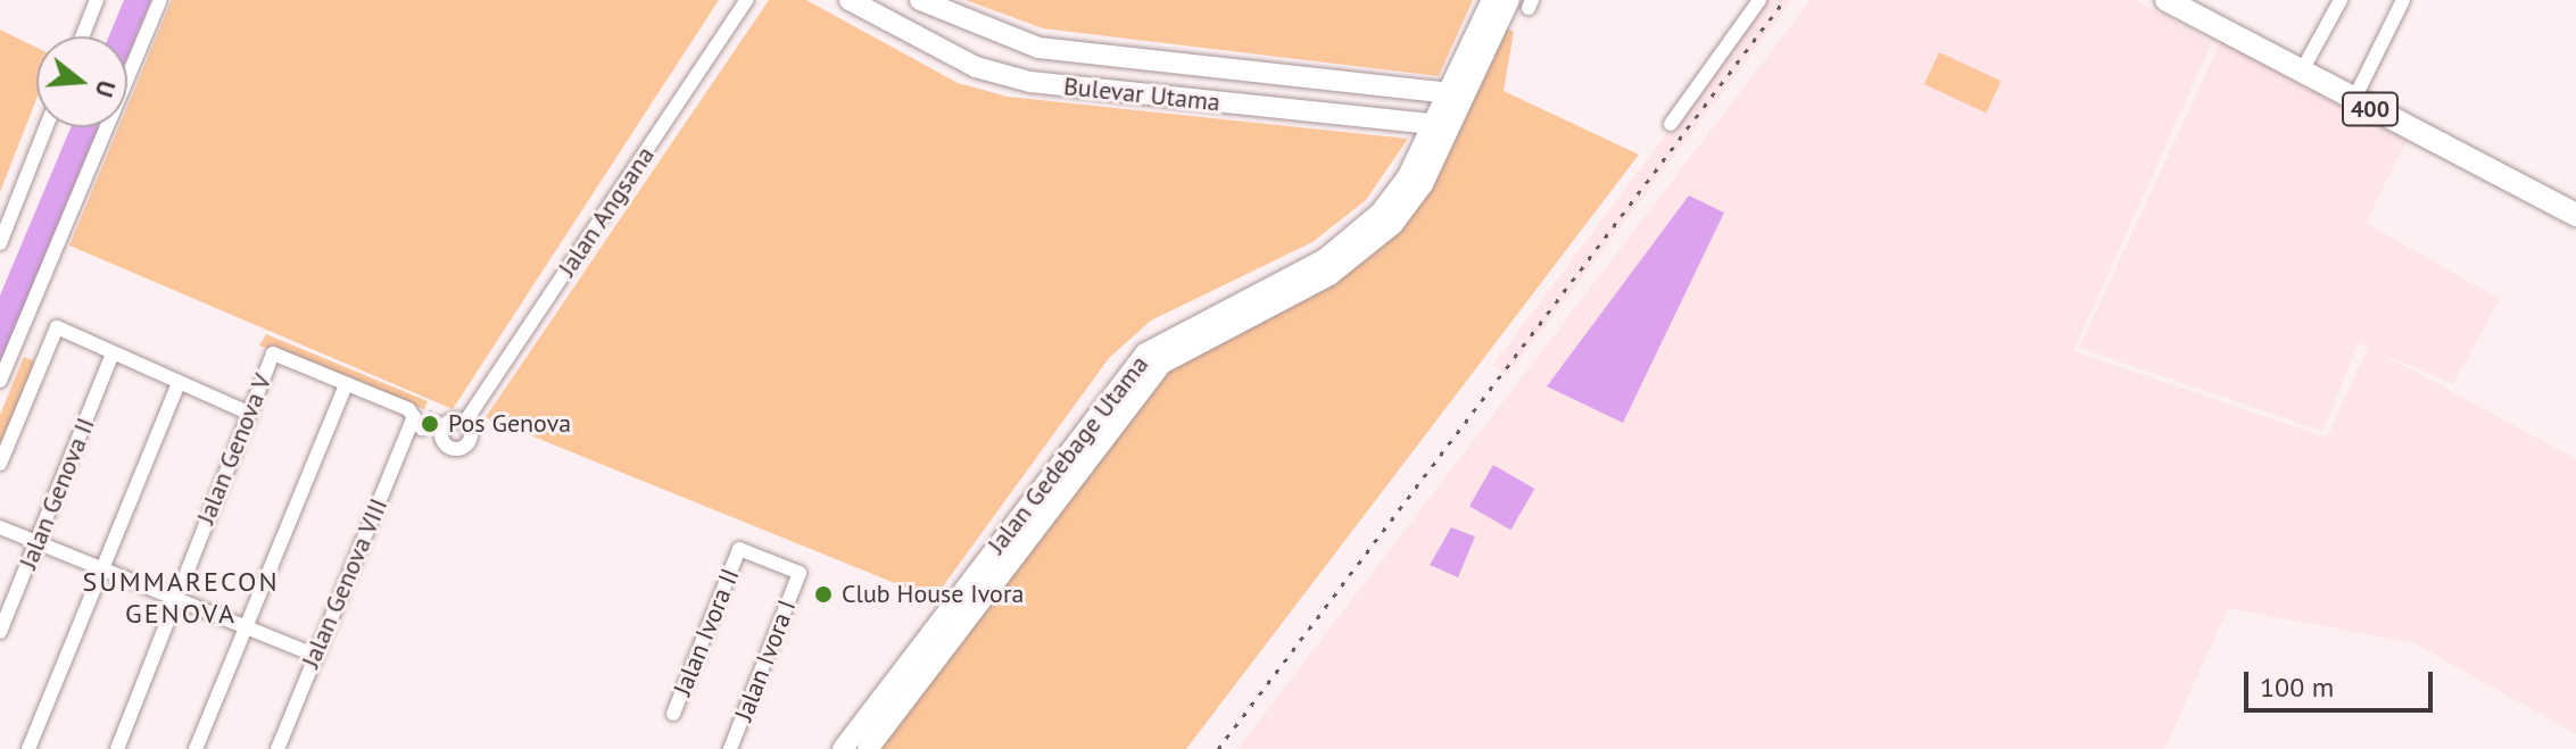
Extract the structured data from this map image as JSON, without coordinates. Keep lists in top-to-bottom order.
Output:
{
  "streets": {
    "main road": ["Bulevar Utama", "400", "Jalan Gedebage Utama"],
    "street": [
      "Jalan Angsana",
      "Jalan Genova V",
      "Jalan Genova II",
      "Jalan Genova VIII",
      "Jalan Ivora II",
      "Jalan Ivora I"
    ]
  },
  "crossings": [
    ["Bulevar Utama", "Jalan Gedebage Utama"],
    ["Jalan Angsana", "Jalan Genova VIII"],
    ["Jalan Ivora II", "Jalan Ivora I"]
  ],
  "districts": ["SUMMARECON GENOVA"],
  "places": ["Pos Genova", "Club House Ivora"],
  "scale_bar": "100 m",
  "north": "right"
}
